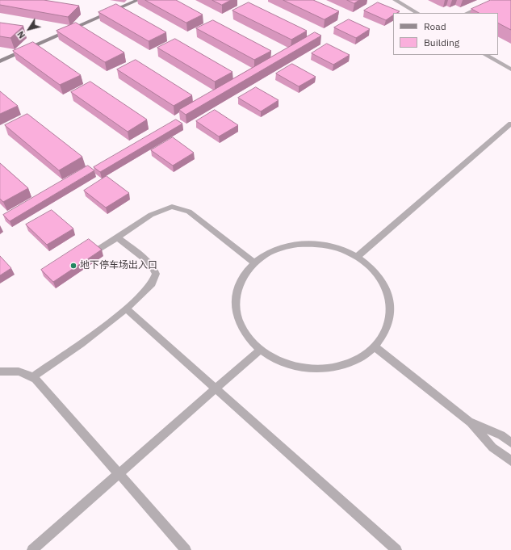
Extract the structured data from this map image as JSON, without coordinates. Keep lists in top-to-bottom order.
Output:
{
  "places": ["地下停车场出入口"],
  "legend": ["Road", "Building"],
  "north": "bottom left"
}
